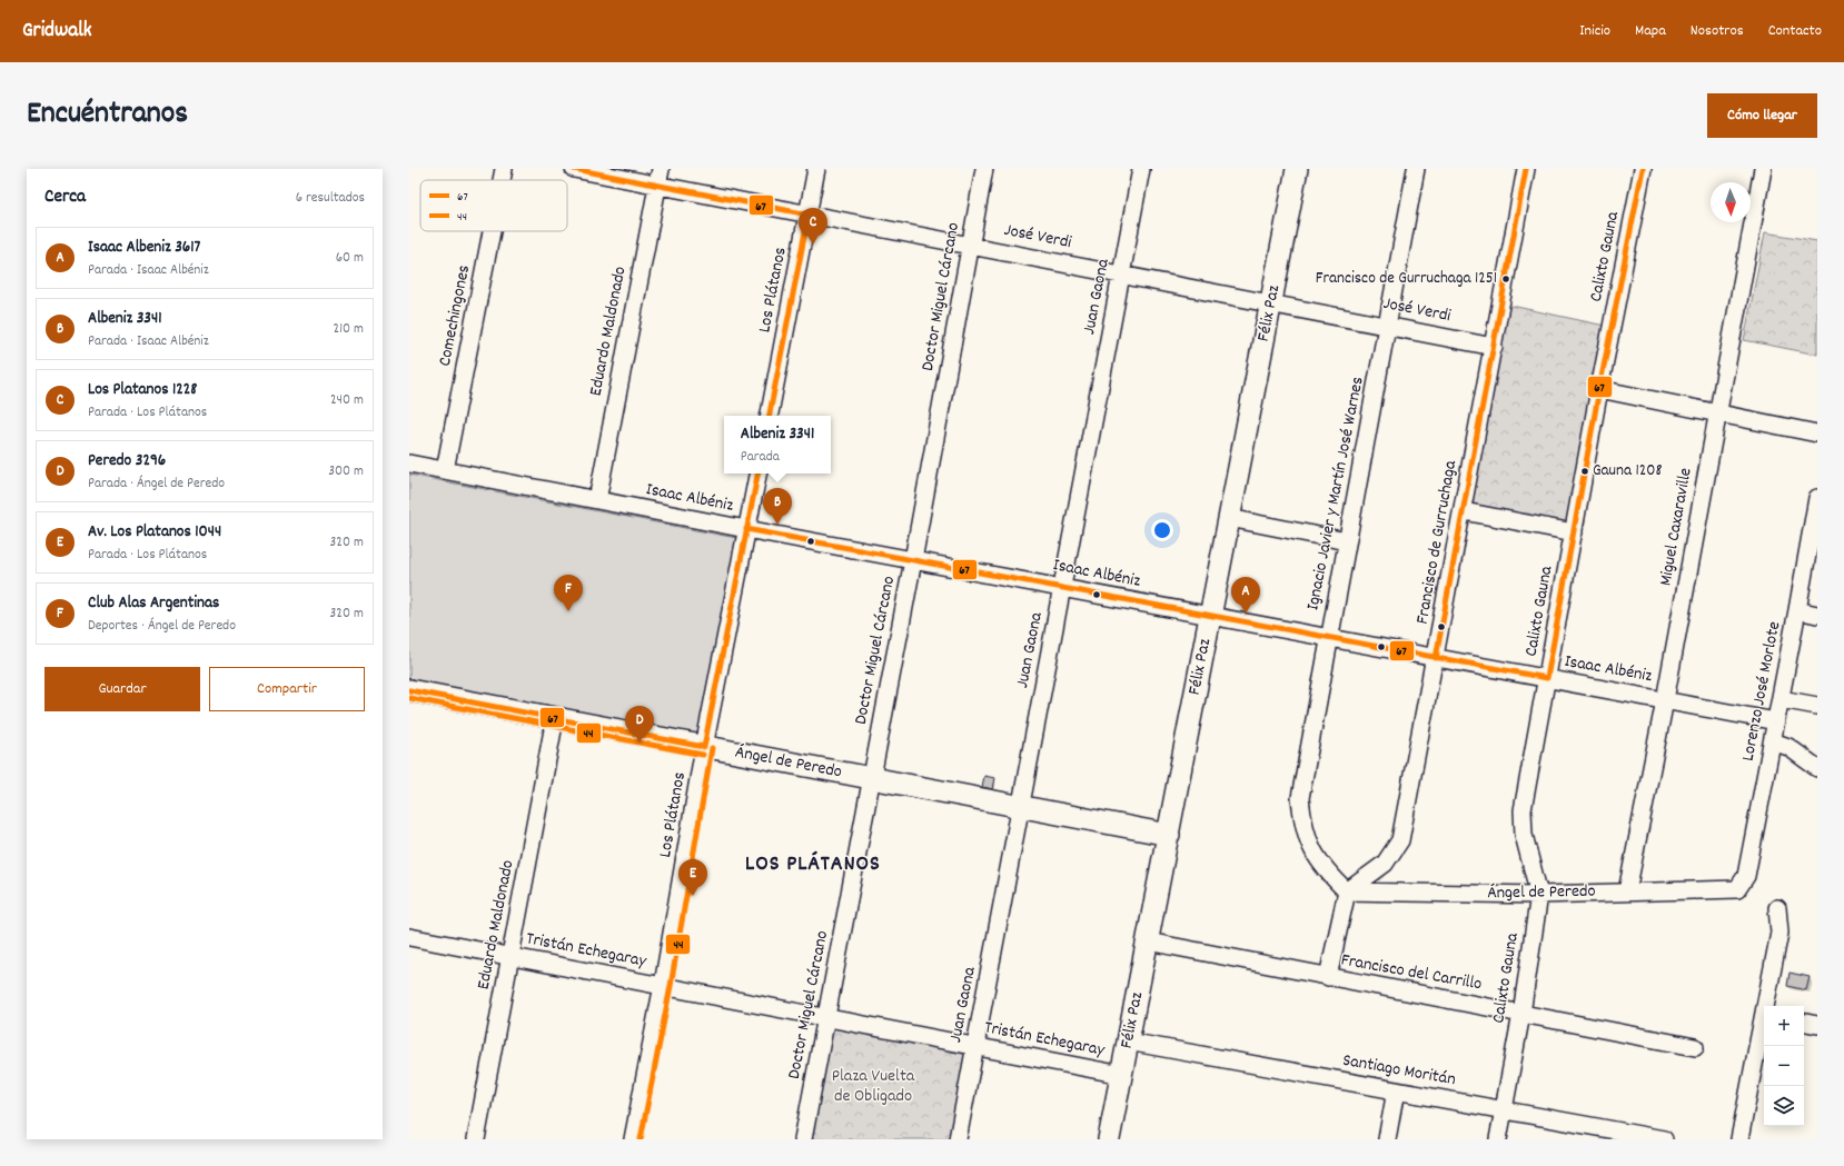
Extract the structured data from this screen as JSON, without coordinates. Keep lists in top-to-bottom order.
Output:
{
  "streets": {
    "main road": ["Félix Paz", "Ángel de Peredo"],
    "street": [
      "José Verdi",
      "Calixto Gauna",
      "Los Plátanos",
      "Doctor Miguel Cárcano",
      "Juan Gaona",
      "Comechingones",
      "Eduardo Maldonado",
      "Ignacio Javier y Martín José Warnes",
      "Isaac Albéniz",
      "Miguel Caxaraville",
      "Francisco de Gurruchaga",
      "Lorenzo José Morlote",
      "Tristán Echegaray",
      "Francisco del Carrillo",
      "Santiago Moritán"
    ]
  },
  "crossings": [
    ["José Verdi", "Los Plátanos"],
    ["José Verdi", "Doctor Miguel Cárcano"],
    ["José Verdi", "Juan Gaona"],
    ["José Verdi", "Félix Paz"],
    ["José Verdi", "Eduardo Maldonado"],
    ["José Verdi", "Ignacio Javier y Martín José Warnes"],
    ["José Verdi", "Francisco de Gurruchaga"],
    ["Calixto Gauna", "Isaac Albéniz"],
    ["Calixto Gauna", "Ángel de Peredo"],
    ["Calixto Gauna", "Francisco del Carrillo"],
    ["Calixto Gauna", "Santiago Moritán"],
    ["Los Plátanos", "Isaac Albéniz"],
    ["Los Plátanos", "Ángel de Peredo"],
    ["Los Plátanos", "Tristán Echegaray"],
    ["Doctor Miguel Cárcano", "Isaac Albéniz"],
    ["Doctor Miguel Cárcano", "Ángel de Peredo"],
    ["Doctor Miguel Cárcano", "Tristán Echegaray"],
    ["Juan Gaona", "Isaac Albéniz"],
    ["Juan Gaona", "Ángel de Peredo"],
    ["Juan Gaona", "Tristán Echegaray"],
    ["Félix Paz", "Isaac Albéniz"],
    ["Félix Paz", "Ángel de Peredo"],
    ["Félix Paz", "Tristán Echegaray"],
    ["Félix Paz", "Francisco del Carrillo"],
    ["Félix Paz", "Santiago Moritán"],
    ["Comechingones", "Isaac Albéniz"],
    ["Eduardo Maldonado", "Isaac Albéniz"],
    ["Eduardo Maldonado", "Ángel de Peredo"],
    ["Eduardo Maldonado", "Tristán Echegaray"],
    ["Ignacio Javier y Martín José Warnes", "Isaac Albéniz"],
    ["Ignacio Javier y Martín José Warnes", "Francisco de Gurruchaga"],
    ["Ignacio Javier y Martín José Warnes", "Ángel de Peredo"],
    ["Isaac Albéniz", "Miguel Caxaraville"],
    ["Isaac Albéniz", "Francisco de Gurruchaga"],
    ["Isaac Albéniz", "Lorenzo José Morlote"],
    ["Miguel Caxaraville", "Ángel de Peredo"],
    ["Francisco de Gurruchaga", "Ángel de Peredo"],
    ["Lorenzo José Morlote", "Ángel de Peredo"]
  ],
  "districts": ["LOS PLÁTANOS"],
  "parks": ["Plaza Vuelta de Obligado"],
  "places": ["Francisco de Gurruchaga 1251", "Gauna 1208"],
  "lines": ["transit line 67", "transit line 44"],
  "legend": ["67", "44"],
  "north": "bottom",
  "page": {
    "header": "Gridwalk",
    "nav": [
      "Inicio",
      "Mapa",
      "Nosotros",
      "Contacto"
    ],
    "title": "Encuéntranos",
    "buttons": [
      "Cómo llegar",
      ["Guardar", "Compartir"]
    ],
    "heading": ["Cerca", "6 resultados"],
    "pins": [
      "C",
      "B",
      "F",
      "A",
      "D",
      "E"
    ],
    "list": [
      {
        "mark": "A",
        "name": "Isaac Albeniz 3617",
        "note": "Parada · Isaac Albéniz",
        "value": "60 m"
      },
      {
        "mark": "B",
        "name": "Albeniz 3341",
        "note": "Parada · Isaac Albéniz",
        "value": "210 m"
      },
      {
        "mark": "C",
        "name": "Los Platanos 1228",
        "note": "Parada · Los Plátanos",
        "value": "240 m"
      },
      {
        "mark": "D",
        "name": "Peredo 3296",
        "note": "Parada · Ángel de Peredo",
        "value": "300 m"
      },
      {
        "mark": "E",
        "name": "Av. Los Platanos 1044",
        "note": "Parada · Los Plátanos",
        "value": "320 m"
      },
      {
        "mark": "F",
        "name": "Club Alas Argentinas",
        "note": "Deportes · Ángel de Peredo",
        "value": "320 m"
      }
    ],
    "popup": ["Albeniz 3341", "Parada"],
    "map_buttons": ["+", "−"]
  }
}
